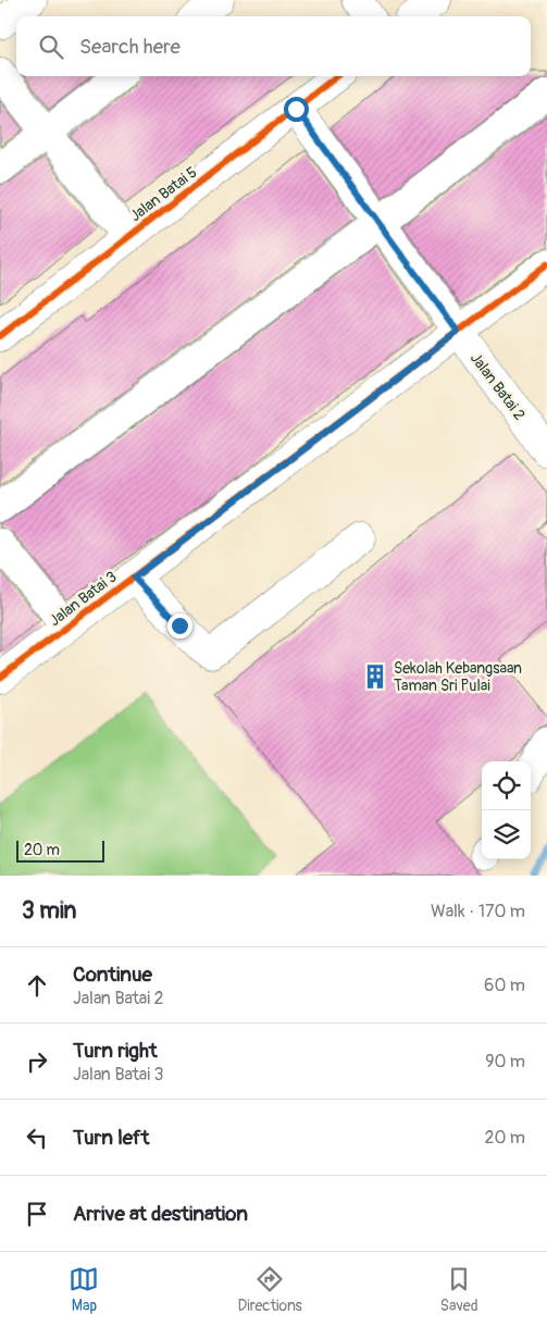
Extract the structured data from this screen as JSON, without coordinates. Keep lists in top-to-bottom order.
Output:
{
  "streets": {
    "street": ["Jalan Batai 5", "Jalan Batai 2", "Jalan Batai 3"]
  },
  "crossings": [
    ["Jalan Batai 5", "Jalan Batai 2"],
    ["Jalan Batai 2", "Jalan Batai 3"]
  ],
  "places": {
    "building": ["Sekolah Kebangsaan Taman Sri Pulai"]
  },
  "scale_bar": "20 m",
  "page": {
    "search": "Search here",
    "scale": "20 m",
    "heading": ["3 min", "Walk · 170 m"],
    "list": [
      ["Continue", "Jalan Batai 2", "60 m"],
      ["Turn right", "Jalan Batai 3", "90 m"],
      ["Turn left", "20 m"],
      "Arrive at destination"
    ],
    "nav": ["Map", "Directions", "Saved"]
  }
}
